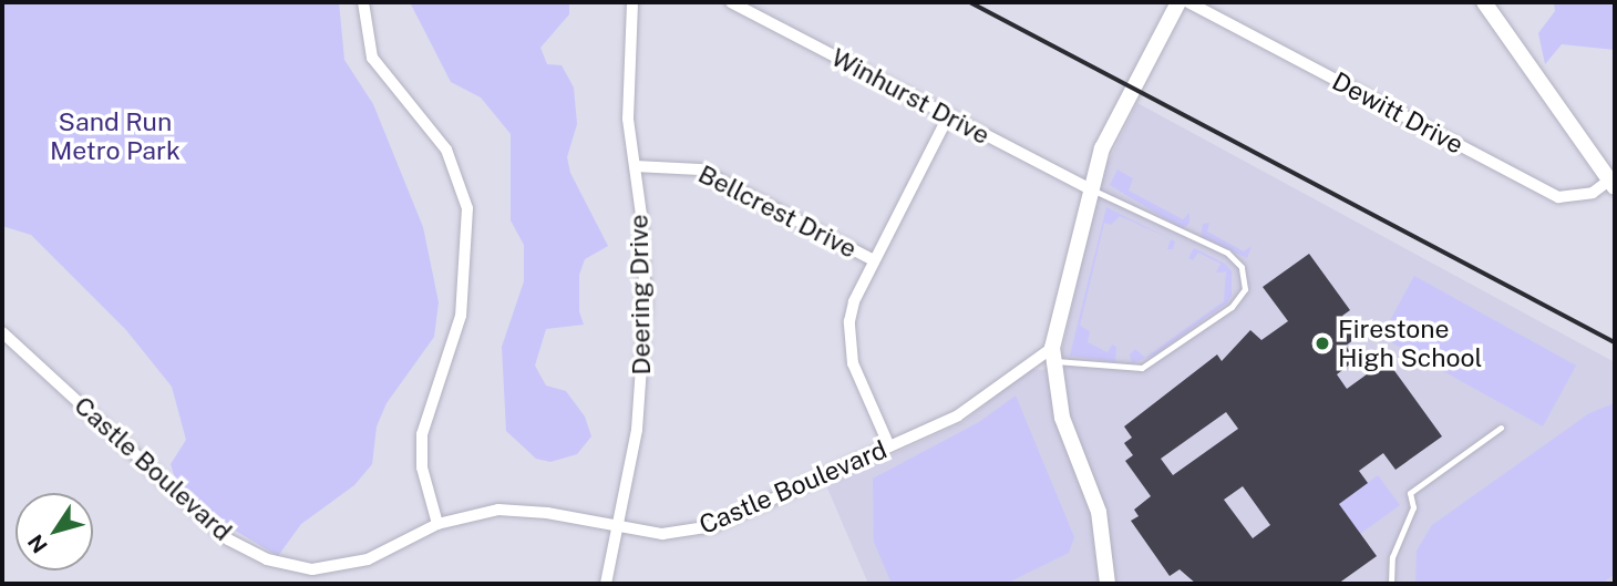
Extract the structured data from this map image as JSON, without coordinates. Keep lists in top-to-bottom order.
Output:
{
  "streets": {
    "street": [
      "Winhurst Drive",
      "Dewitt Drive",
      "Bellcrest Drive",
      "Deering Drive",
      "Castle Boulevard"
    ]
  },
  "crossings": [
    ["Bellcrest Drive", "Deering Drive"],
    ["Deering Drive", "Castle Boulevard"]
  ],
  "parks": ["Sand Run Metro Park"],
  "places": ["Firestone High School"],
  "north": "bottom left"
}
